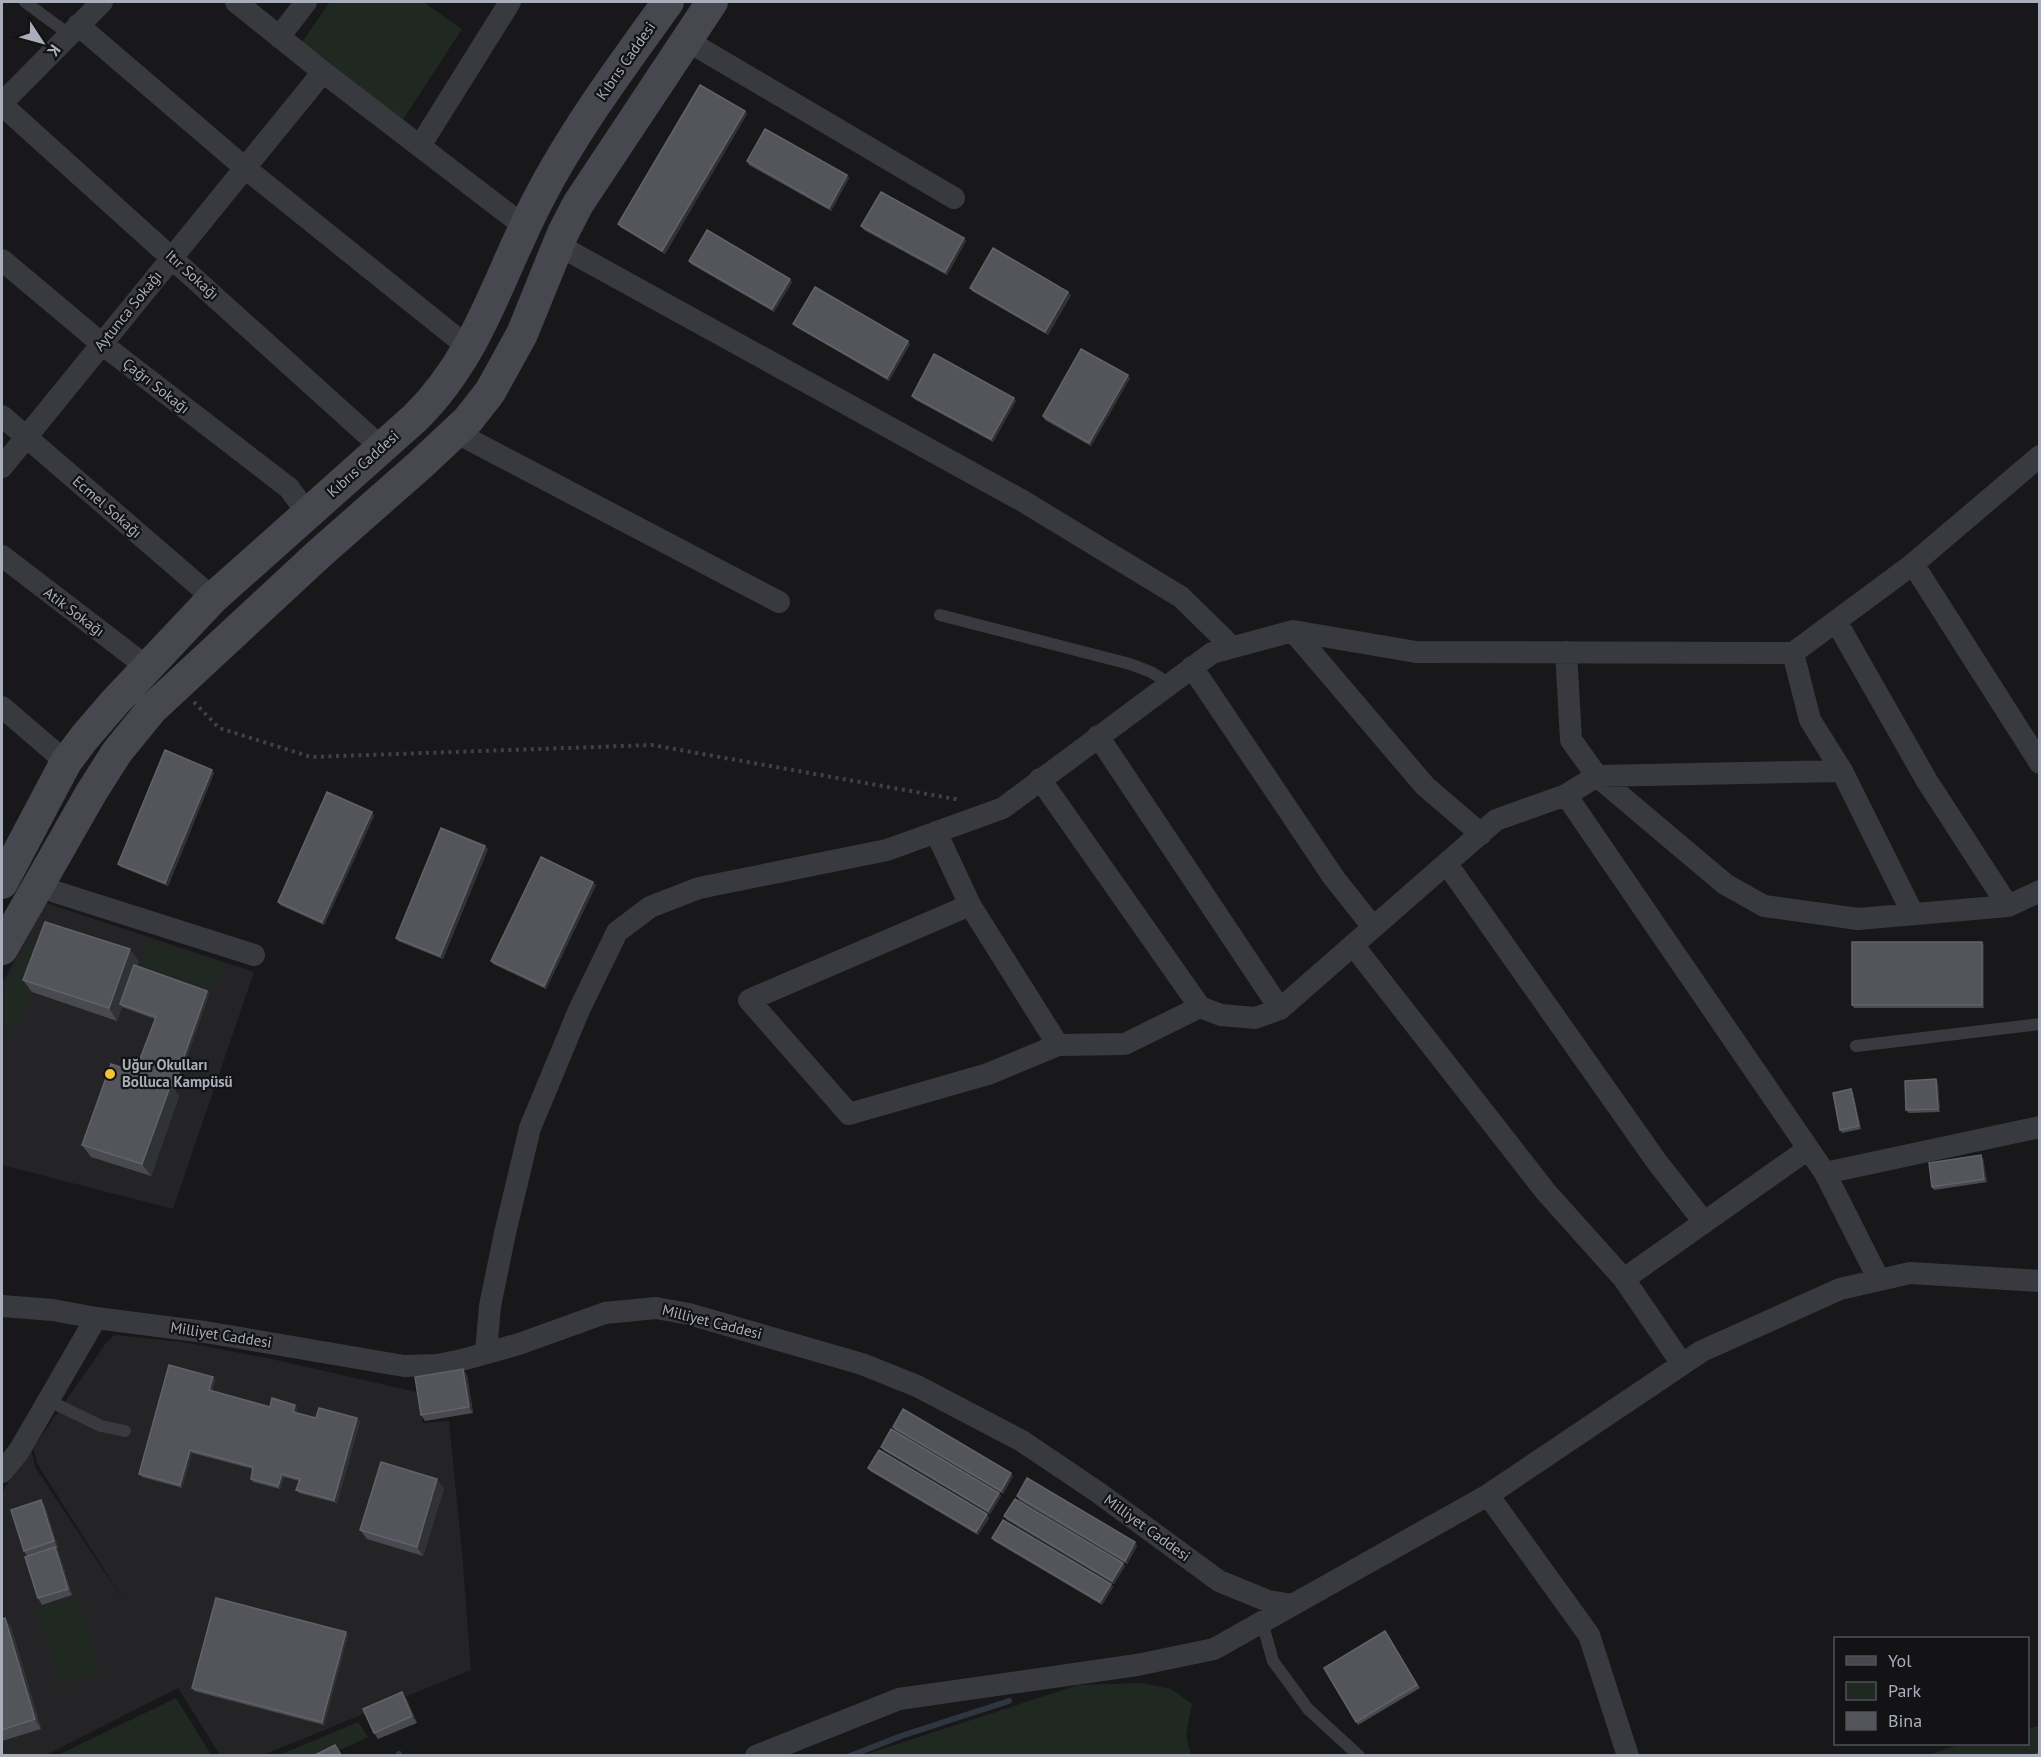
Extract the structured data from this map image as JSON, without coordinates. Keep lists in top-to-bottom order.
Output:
{
  "streets": {
    "main road": ["Kıbrıs Caddesi"],
    "street": [
      "Itır Sokağı",
      "Aytunca Sokağı",
      "Çağrı Sokağı",
      "Ecmel Sokağı",
      "Atik Sokağı",
      "Milliyet Caddesi"
    ]
  },
  "crossings": [
    ["Kıbrıs Caddesi", "Itır Sokağı"],
    ["Kıbrıs Caddesi", "Çağrı Sokağı"],
    ["Kıbrıs Caddesi", "Ecmel Sokağı"],
    ["Kıbrıs Caddesi", "Atik Sokağı"],
    ["Itır Sokağı", "Aytunca Sokağı"],
    ["Aytunca Sokağı", "Çağrı Sokağı"],
    ["Aytunca Sokağı", "Ecmel Sokağı"]
  ],
  "places": ["Uğur Okulları Bolluca Kampüsü"],
  "legend": ["Yol", "Park", "Bina"],
  "north": "bottom right"
}
